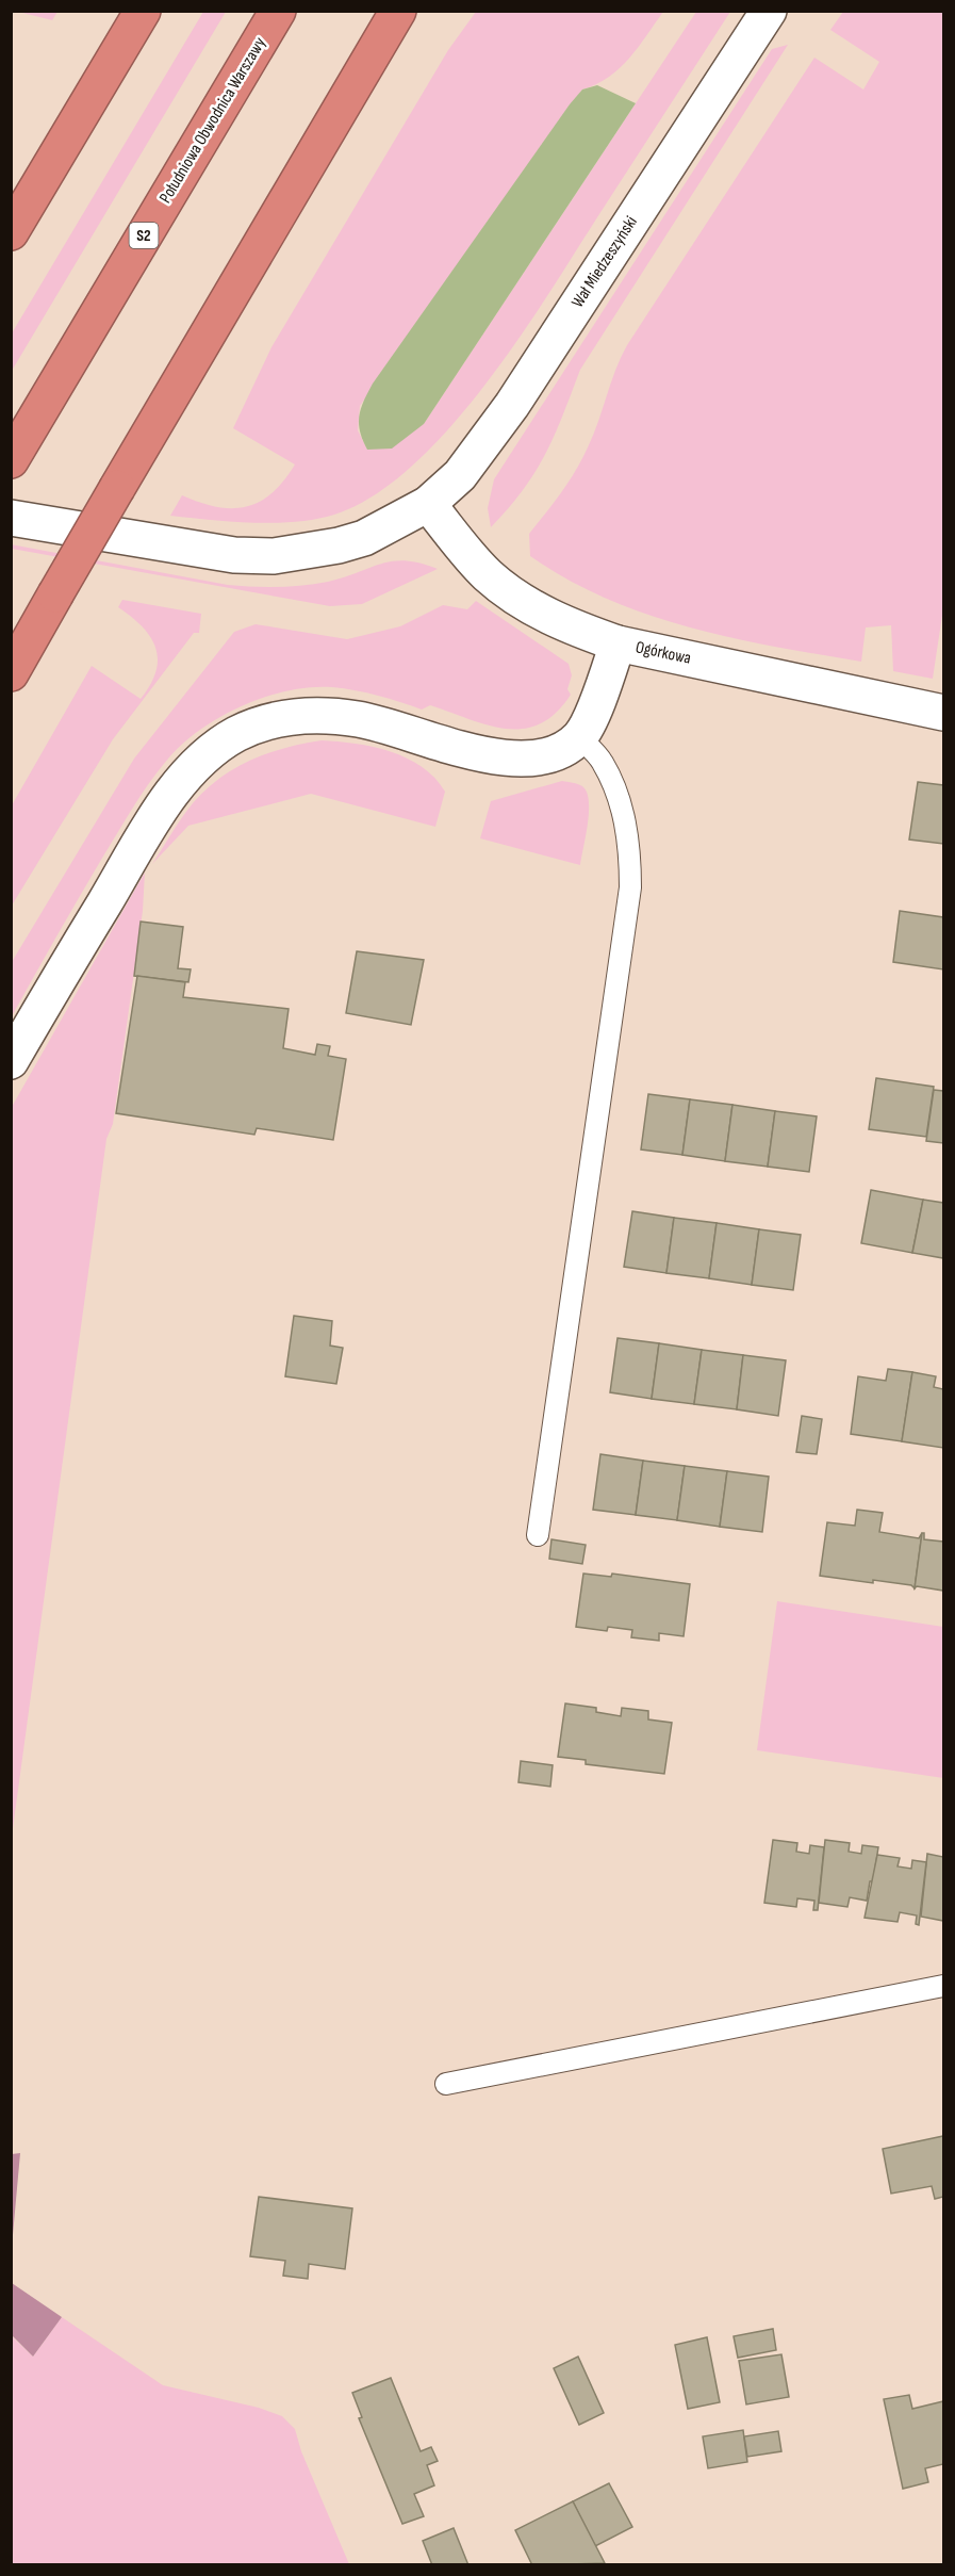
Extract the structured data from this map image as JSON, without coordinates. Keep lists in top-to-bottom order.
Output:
{
  "streets": {
    "highway": ["Południowa Obwodnica Warszawy", "S2"],
    "street": ["Wał Miedzeszyński", "Ogórkowa"]
  },
  "crossings": [
    ["Wał Miedzeszyński", "Ogórkowa"]
  ]
}
